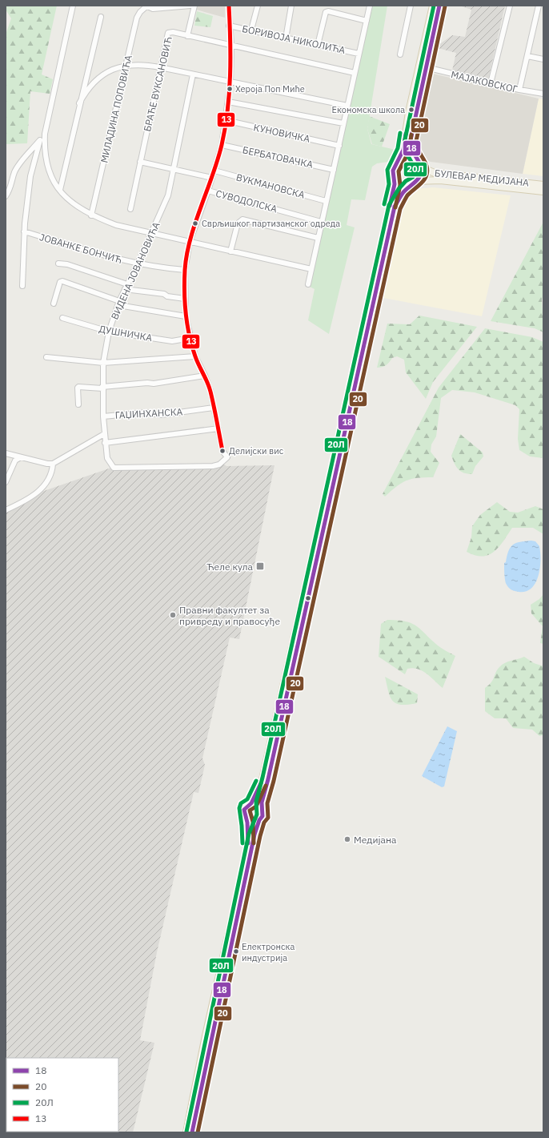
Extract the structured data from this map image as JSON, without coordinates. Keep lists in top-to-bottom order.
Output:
{
  "streets": {
    "main road": ["БУЛЕВАР МЕДИЈАНА"],
    "street": [
      "БОРИВОЈА НИКОЛИЋА",
      "МАЈАКОВСКОГ",
      "БРАЋЕ ВУКСАНОВИЋ",
      "МИЛАДИНА ПОПОВИЋА",
      "КУНОВИЧКА",
      "БЕРБАТОВАЧКА",
      "ВУКМАНОВСКА",
      "СУВОДОЛСКА",
      "ЈОВАНКЕ БОНЧИЋ",
      "ВИДЕНА ЈОВАНОВИЋА",
      "ДУШНИЧКА",
      "ГАЏИНХАНСКА"
    ]
  },
  "crossings": [
    ["ЈОВАНКЕ БОНЧИЋ", "ВИДЕНА ЈОВАНОВИЋА"],
    ["ВИДЕНА ЈОВАНОВИЋА", "ДУШНИЧКА"],
    ["ВИДЕНА ЈОВАНОВИЋА", "ГАЏИНХАНСКА"]
  ],
  "places": {
    "other": [
      "Хероја Поп Миће",
      "Економска школа",
      "Сврљишког партизанског одреда",
      "Делијски вис",
      "Правни факултет за привреду и правосуђе",
      "Медијана",
      "Електронска индустрија"
    ],
    "transit": ["Ћеле кула"]
  },
  "lines": [
    "transit line 18",
    "transit line 20Л",
    "transit line 13",
    "transit line 20"
  ],
  "legend": [
    "18",
    "20",
    "20Л",
    "13"
  ]
}
